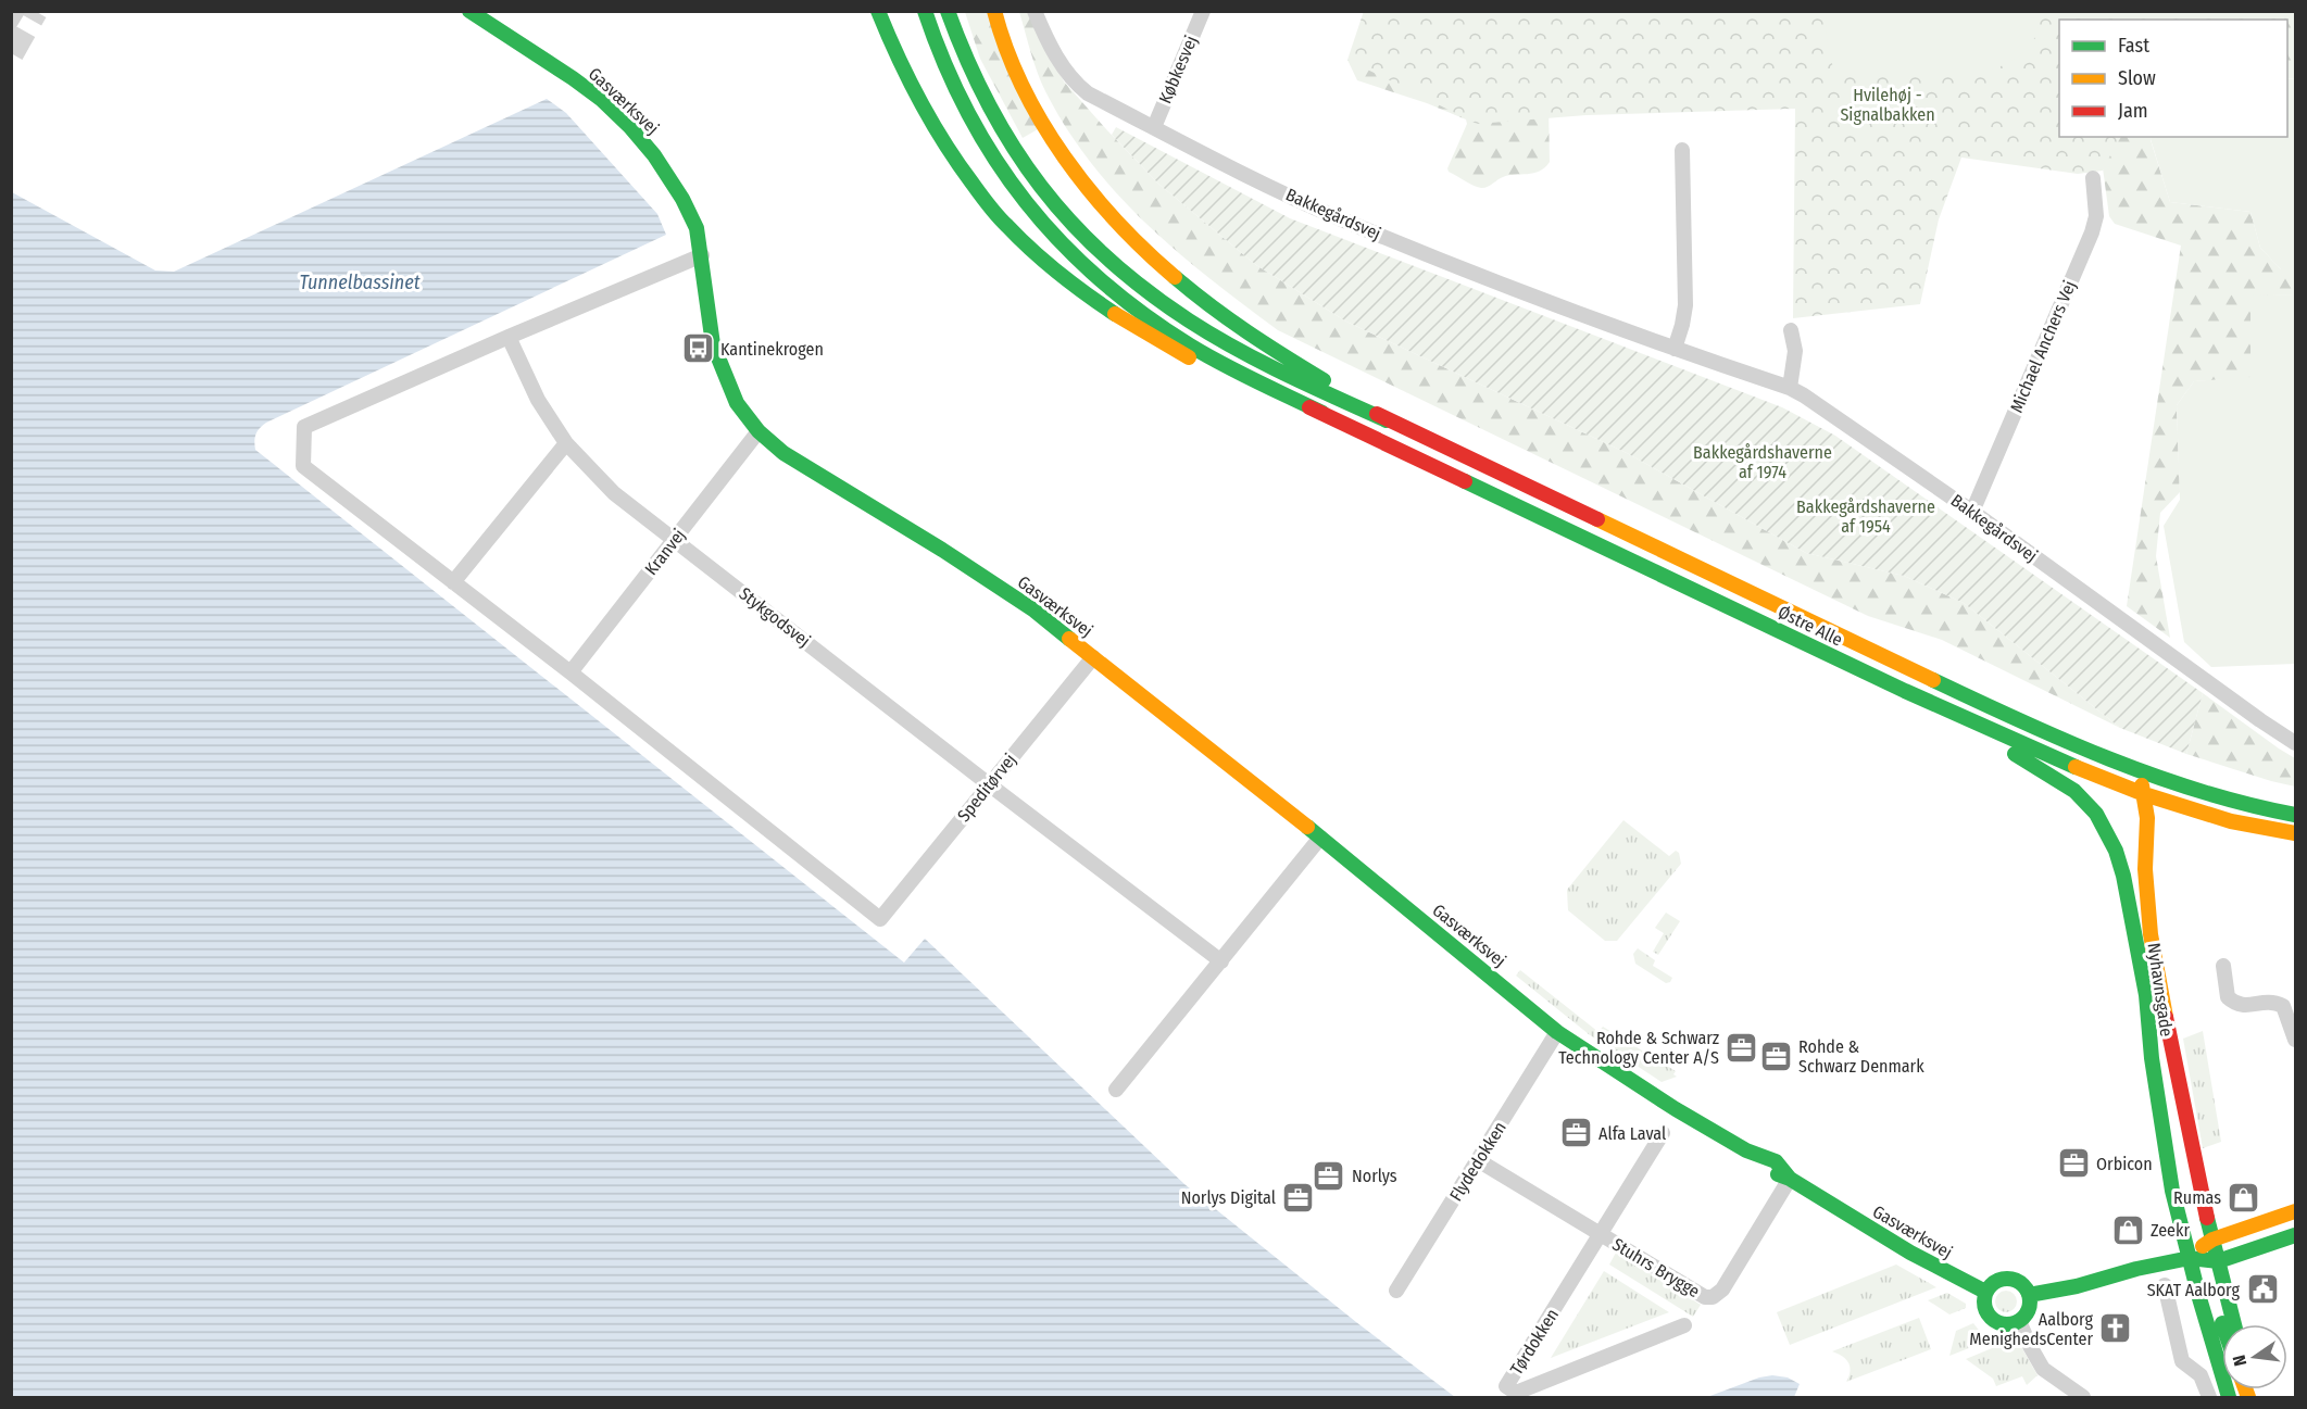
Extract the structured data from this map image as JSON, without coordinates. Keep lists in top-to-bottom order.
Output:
{
  "streets": {
    "main road": ["Gasværksvej", "Østre Alle", "Nyhavnsgade"],
    "street": [
      "Købkesvej",
      "Bakkegårdsvej",
      "Michael Anchers Vej",
      "Kranvej",
      "Stykgodsvej",
      "Speditørvej",
      "Flydedokken",
      "Stuhrs Brygge",
      "Tørdokken"
    ]
  },
  "crossings": [
    ["Købkesvej", "Bakkegårdsvej"],
    ["Gasværksvej", "Kranvej"],
    ["Gasværksvej", "Speditørvej"],
    ["Gasværksvej", "Flydedokken"],
    ["Gasværksvej", "Stuhrs Brygge"],
    ["Bakkegårdsvej", "Michael Anchers Vej"],
    ["Kranvej", "Stykgodsvej"],
    ["Kranvej", "Speditørvej"],
    ["Stykgodsvej", "Speditørvej"],
    ["Østre Alle", "Nyhavnsgade"],
    ["Flydedokken", "Stuhrs Brygge"],
    ["Stuhrs Brygge", "Tørdokken"]
  ],
  "water": ["Tunnelbassinet"],
  "parks": ["Hvilehøj - Signalbakken", "Bakkegårdshaverne af 1974", "Bakkegårdshaverne af 1954"],
  "places": {
    "bus stop": ["Kantinekrogen"],
    "office": [
      "Rohde & Schwarz Technology Center A/S",
      "Rohde & Schwarz Denmark",
      "Alfa Laval",
      "Orbicon",
      "Norlys",
      "Norlys Digital"
    ],
    "shop": ["Rumas", "Zeekr"],
    "public building": ["SKAT Aalborg"],
    "church": ["Aalborg MenighedsCenter"]
  },
  "legend": ["Fast", "Slow", "Jam"],
  "north": "left"
}
